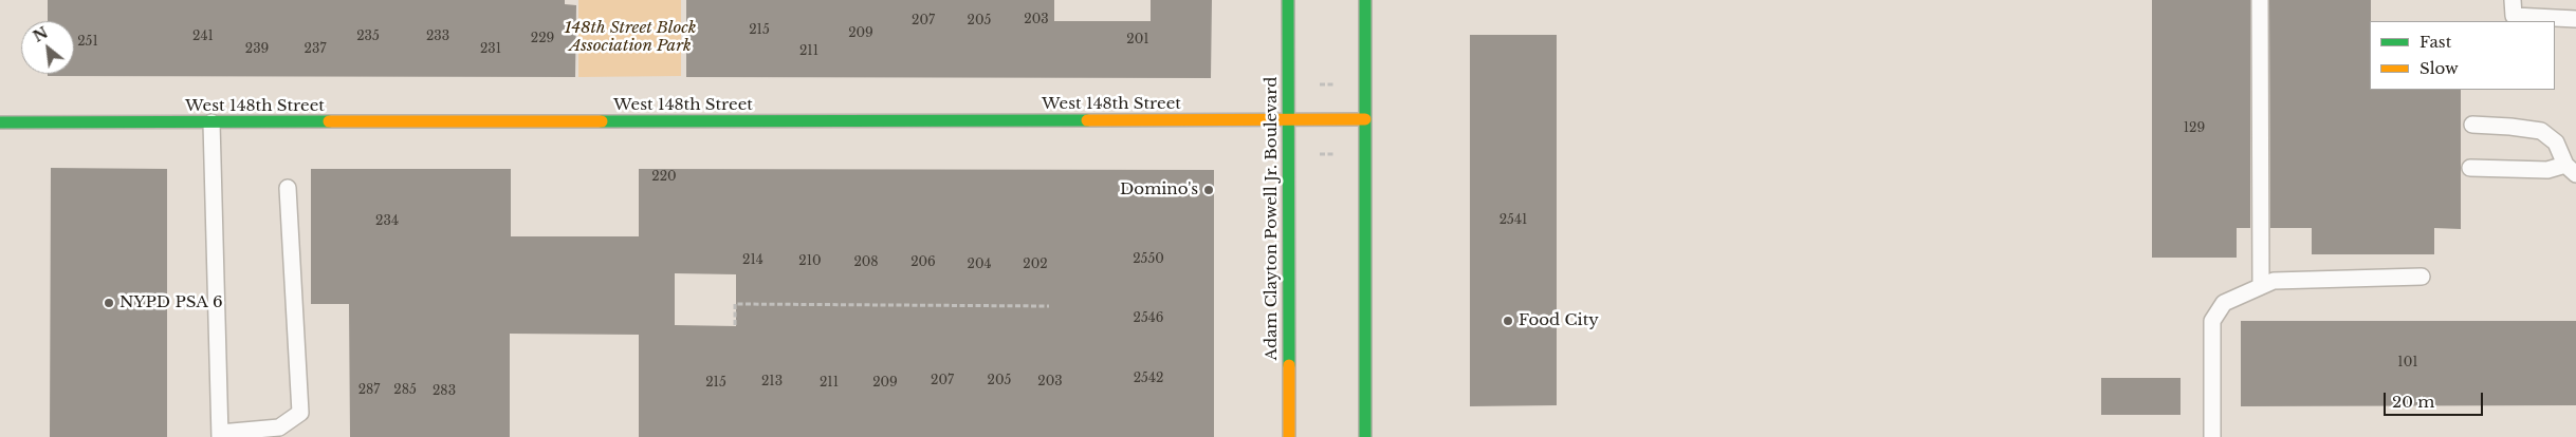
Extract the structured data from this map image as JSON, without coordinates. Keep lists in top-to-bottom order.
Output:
{
  "streets": {
    "street": ["West 148th Street", "Adam Clayton Powell Jr. Boulevard"]
  },
  "crossings": [
    ["West 148th Street", "Adam Clayton Powell Jr. Boulevard"]
  ],
  "parks": ["148th Street Block Association Park"],
  "places": ["Domino's", "NYPD PSA 6", "Food City"],
  "house_numbers": [
    "203",
    "207",
    "205",
    "215",
    "209",
    "241",
    "235",
    "233",
    "229",
    "201",
    "251",
    "239",
    "237",
    "231",
    "211",
    "129",
    "220",
    "2541",
    "234",
    "2550",
    "214",
    "210",
    "208",
    "206",
    "204",
    "202",
    "2546",
    "101",
    "2542",
    "207",
    "205",
    "213",
    "203",
    "215",
    "211",
    "209",
    "287",
    "285",
    "283"
  ],
  "legend": ["Fast", "Slow"],
  "scale_bar": "20 m",
  "north": "top left"
}
